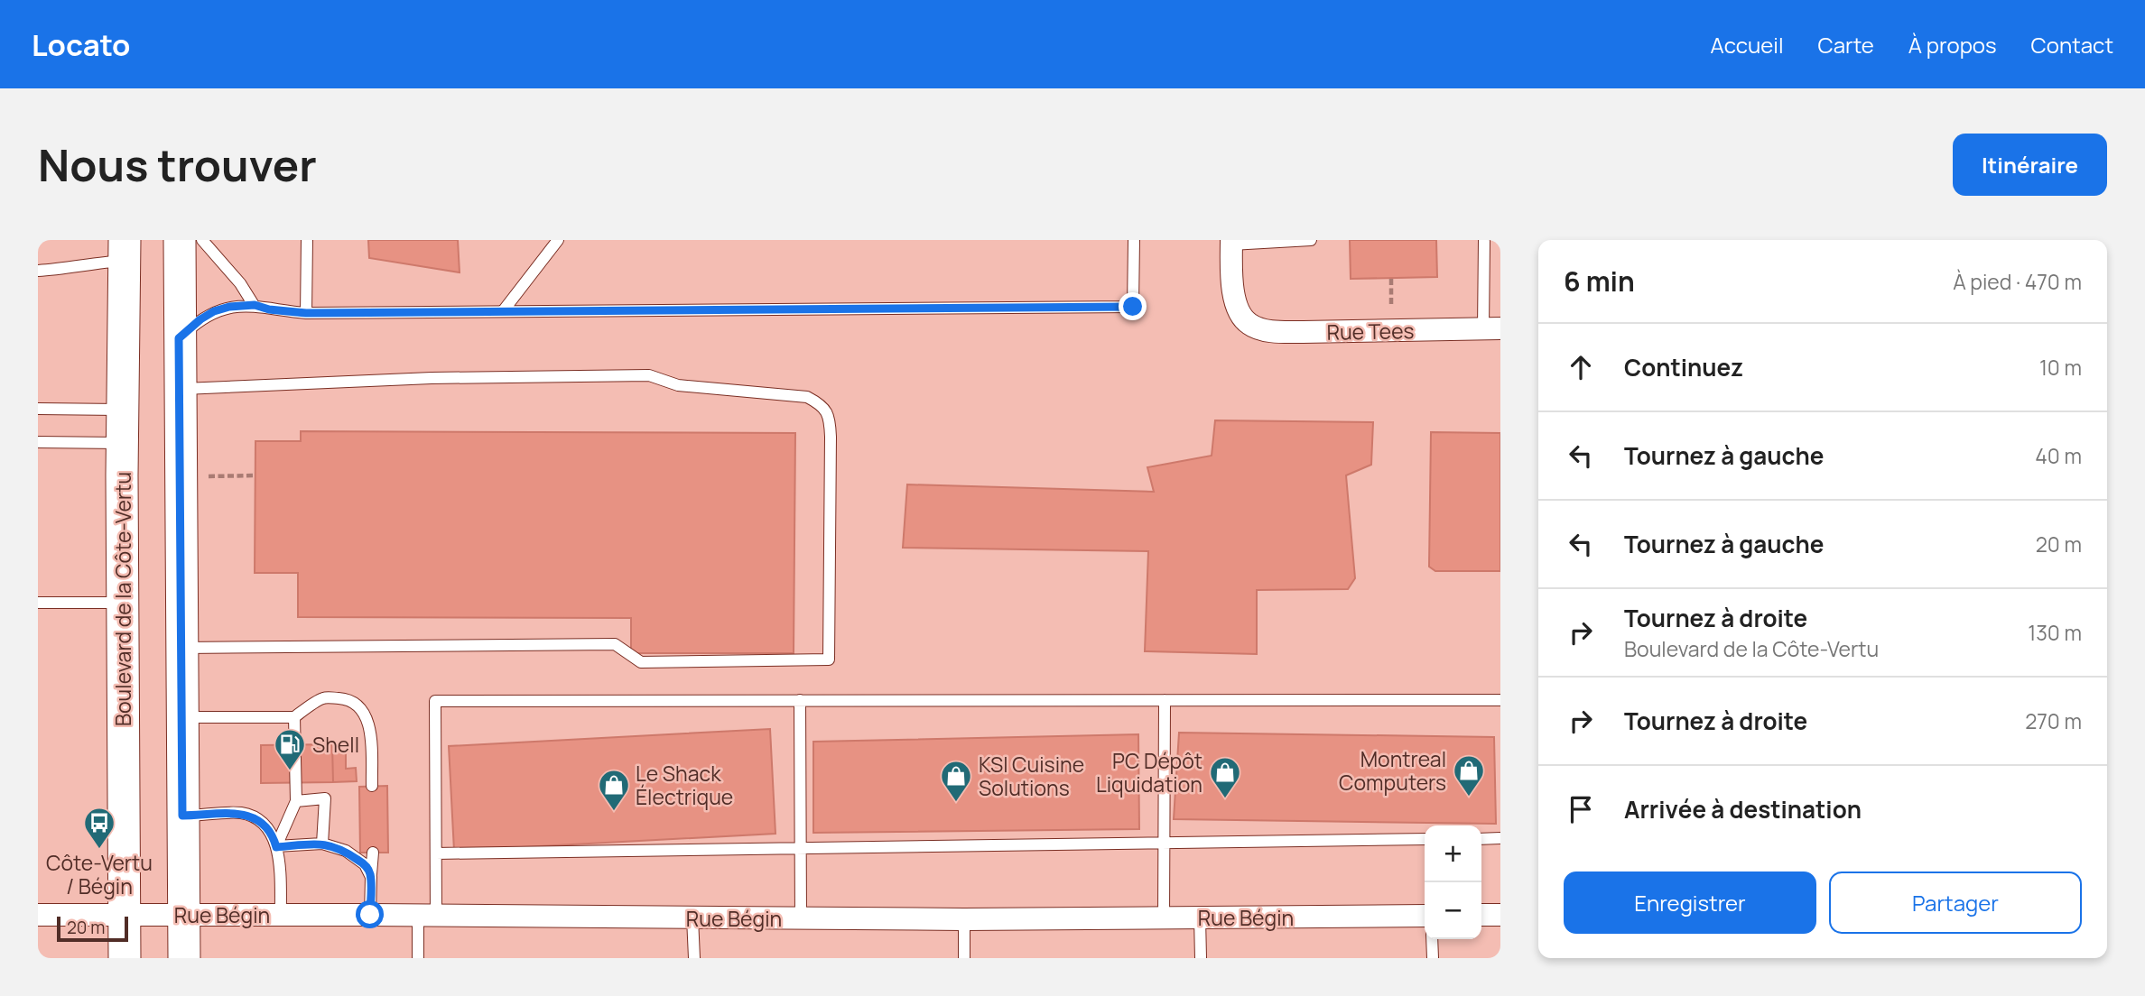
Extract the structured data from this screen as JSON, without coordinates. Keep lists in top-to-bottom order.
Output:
{
  "streets": {
    "main road": ["Boulevard de la Côte-Vertu"],
    "street": ["Rue Tees", "Rue Bégin"]
  },
  "crossings": [
    ["Boulevard de la Côte-Vertu", "Rue Bégin"]
  ],
  "places": {
    "fuel station": ["Shell"],
    "shop": [
      "Montreal Computers",
      "PC Dépôt Liquidation",
      "KSI Cuisine Solutions",
      "Le Shack Électrique"
    ],
    "bus stop": ["Côte-Vertu / Bégin"]
  },
  "scale_bar": "20 m",
  "page": {
    "header": "Locato",
    "nav": [
      "Accueil",
      "Carte",
      "À propos",
      "Contact"
    ],
    "buttons": [
      "Itinéraire",
      ["Enregistrer", "Partager"]
    ],
    "title": "Nous trouver",
    "heading": ["6 min", "À pied · 470 m"],
    "list": [
      ["Continuez", "10 m"],
      ["Tournez à gauche", "40 m"],
      ["Tournez à gauche", "20 m"],
      ["Tournez à droite", "Boulevard de la Côte-Vertu", "130 m"],
      ["Tournez à droite", "270 m"],
      "Arrivée à destination"
    ],
    "map_buttons": ["+", "−"],
    "scale": "20 m"
  }
}
